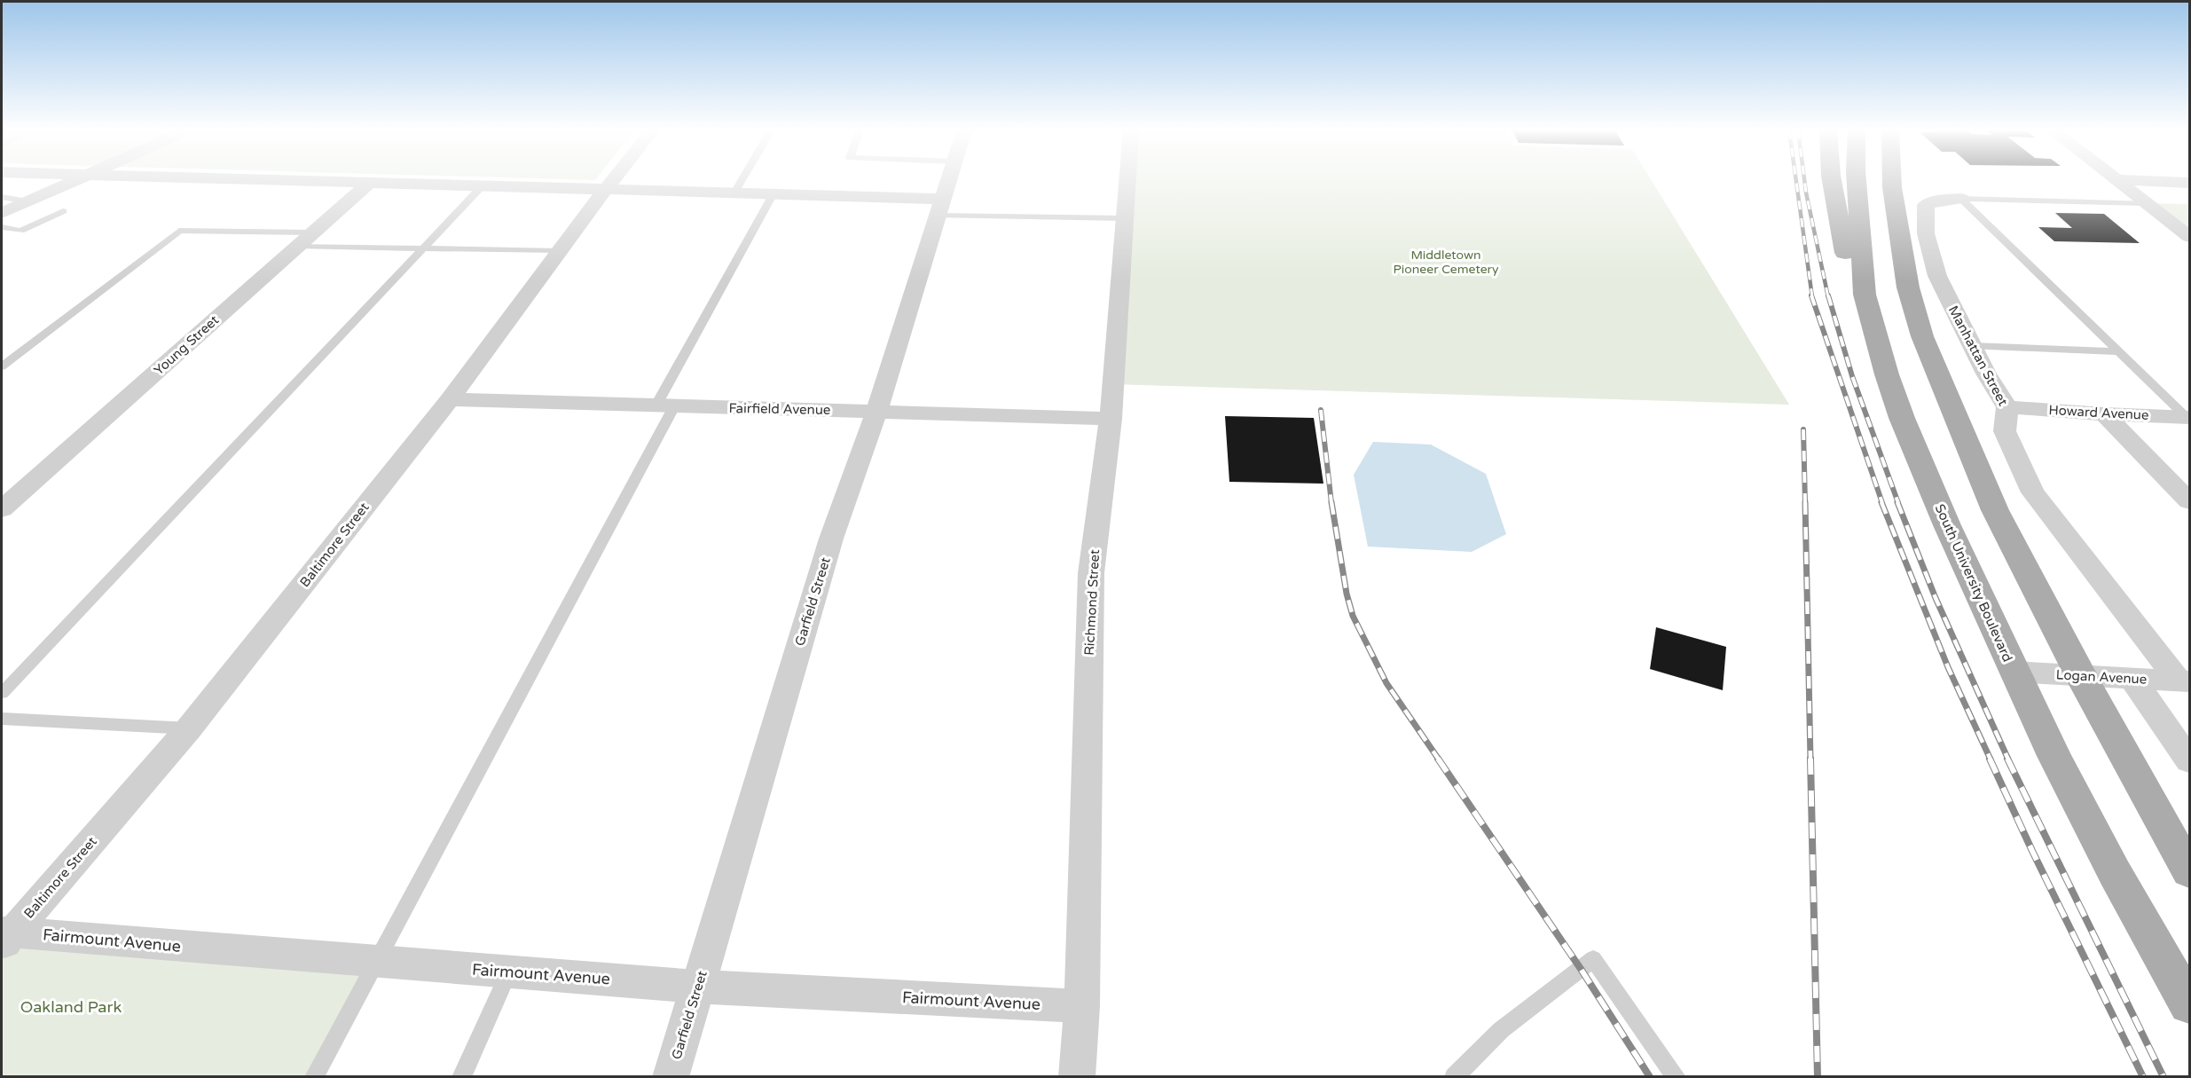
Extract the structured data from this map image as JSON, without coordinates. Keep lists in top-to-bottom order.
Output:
{
  "streets": {
    "main road": ["South University Boulevard"],
    "street": [
      "Young Street",
      "Manhattan Street",
      "Fairfield Avenue",
      "Howard Avenue",
      "Baltimore Street",
      "Garfield Street",
      "Richmond Street",
      "Logan Avenue",
      "Fairmount Avenue"
    ]
  },
  "crossings": [
    ["Manhattan Street", "Howard Avenue"],
    ["Manhattan Street", "Logan Avenue"],
    ["Fairfield Avenue", "Baltimore Street"],
    ["Fairfield Avenue", "Garfield Street"],
    ["Fairfield Avenue", "Richmond Street"],
    ["Baltimore Street", "Fairmount Avenue"],
    ["South University Boulevard", "Logan Avenue"],
    ["Garfield Street", "Fairmount Avenue"],
    ["Richmond Street", "Fairmount Avenue"]
  ],
  "parks": ["Middletown Pioneer Cemetery", "Oakland Park"]
}
